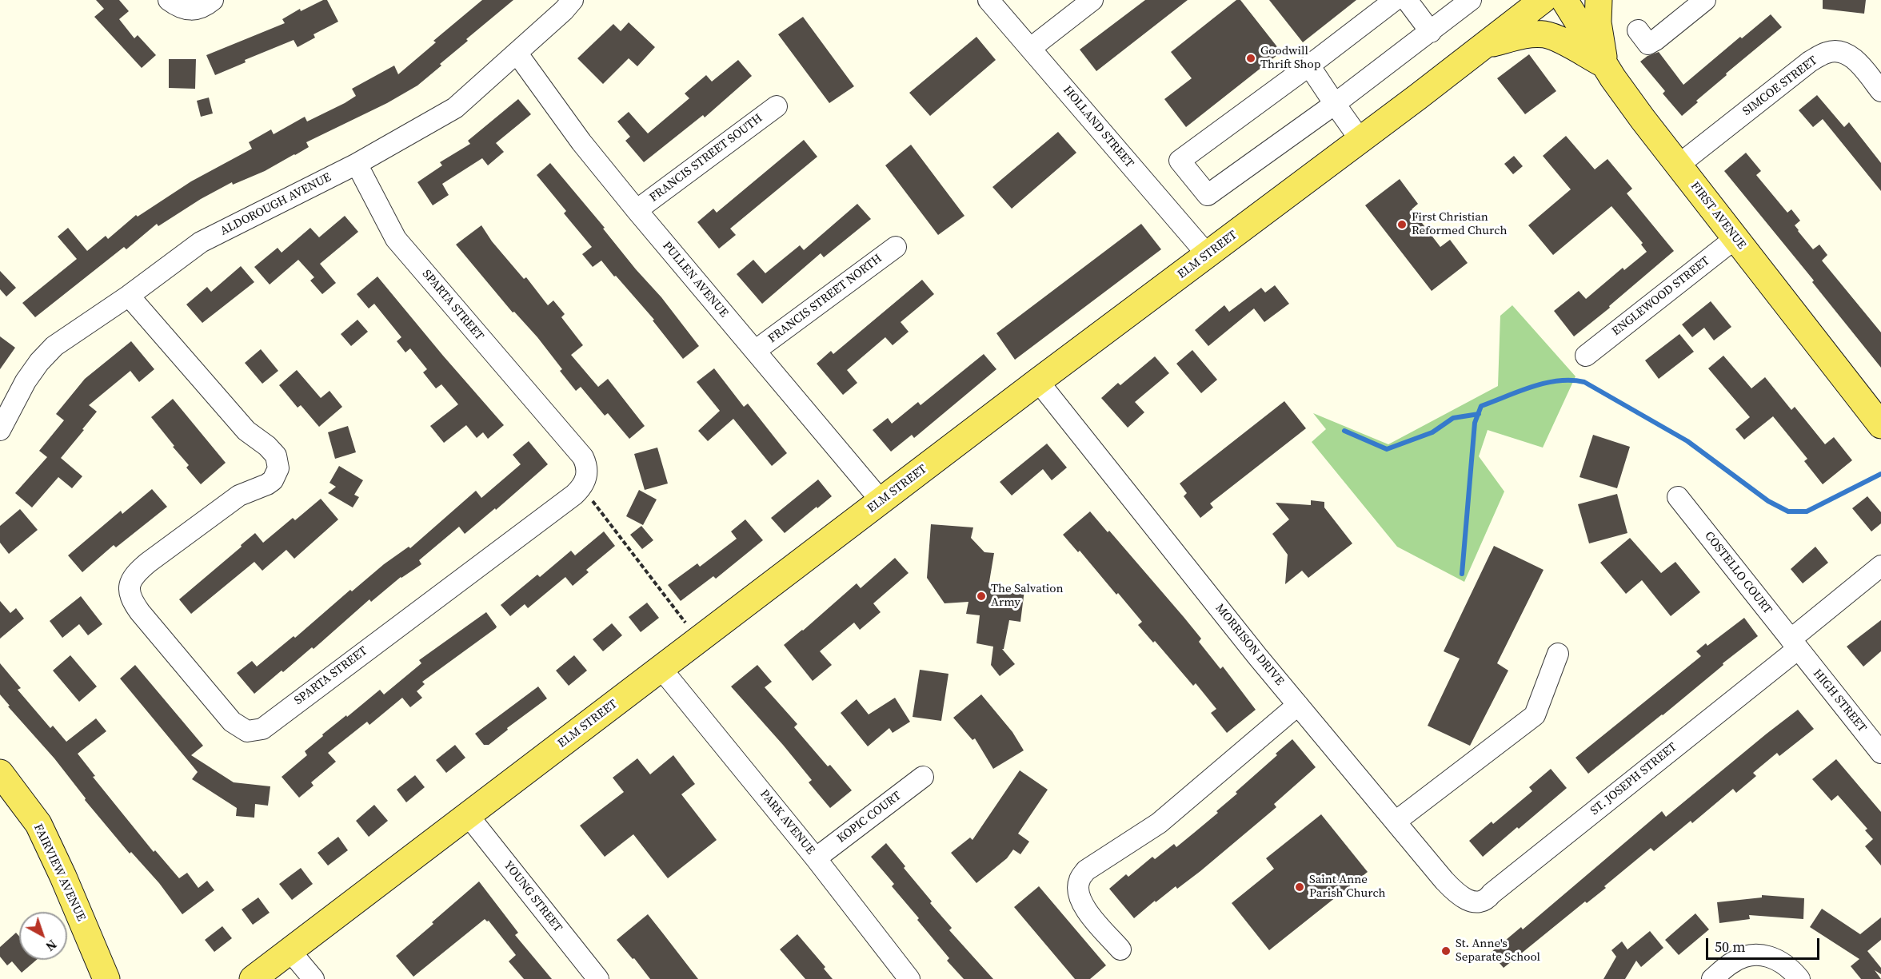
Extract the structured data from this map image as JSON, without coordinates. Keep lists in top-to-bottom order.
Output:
{
  "streets": {
    "main road": ["FIRST AVENUE", "ELM STREET", "FAIRVIEW AVENUE"],
    "street": [
      "SIMCOE STREET",
      "HOLLAND STREET",
      "FRANCIS STREET SOUTH",
      "ALDOROUGH AVENUE",
      "PULLEN AVENUE",
      "ENGLEWOOD STREET",
      "FRANCIS STREET NORTH",
      "SPARTA STREET",
      "COSTELLO COURT",
      "MORRISON DRIVE",
      "HIGH STREET",
      "ST. JOSEPH STREET",
      "KOPIC COURT",
      "PARK AVENUE",
      "YOUNG STREET"
    ]
  },
  "crossings": [
    ["SIMCOE STREET", "FIRST AVENUE"],
    ["HOLLAND STREET", "ELM STREET"],
    ["FRANCIS STREET SOUTH", "PULLEN AVENUE"],
    ["ALDOROUGH AVENUE", "PULLEN AVENUE"],
    ["ALDOROUGH AVENUE", "SPARTA STREET"],
    ["FIRST AVENUE", "ENGLEWOOD STREET"],
    ["ELM STREET", "PULLEN AVENUE"],
    ["ELM STREET", "MORRISON DRIVE"],
    ["ELM STREET", "PARK AVENUE"],
    ["ELM STREET", "YOUNG STREET"],
    ["PULLEN AVENUE", "FRANCIS STREET NORTH"],
    ["COSTELLO COURT", "HIGH STREET"],
    ["COSTELLO COURT", "ST. JOSEPH STREET"],
    ["MORRISON DRIVE", "ST. JOSEPH STREET"],
    ["HIGH STREET", "ST. JOSEPH STREET"],
    ["KOPIC COURT", "PARK AVENUE"]
  ],
  "places": [
    "Goodwill Thrift Shop",
    "First Christian Reformed Church",
    "The Salvation Army",
    "Saint Anne Parish Church",
    "St. Anne's Separate School"
  ],
  "scale_bar": "50 m",
  "north": "bottom right"
}
